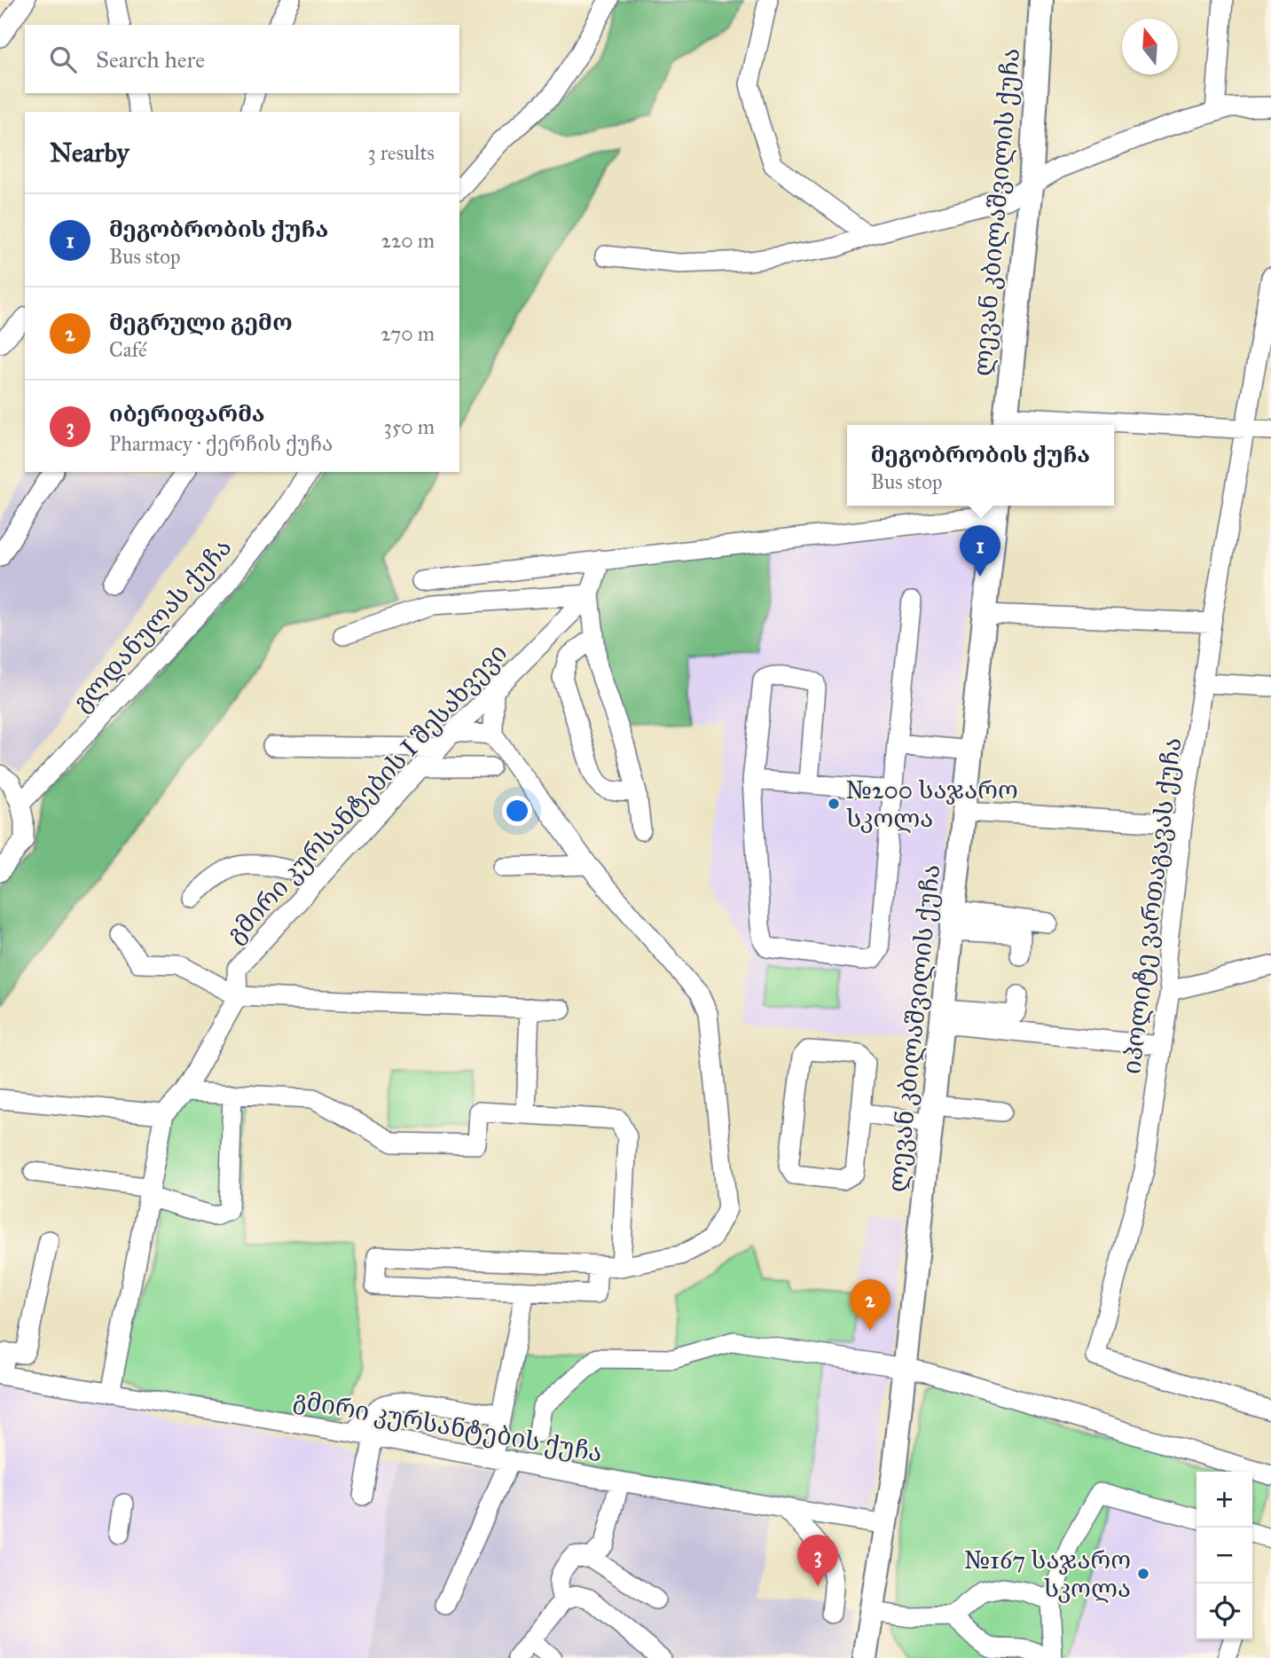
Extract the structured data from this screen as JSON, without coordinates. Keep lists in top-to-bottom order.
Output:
{
  "streets": {
    "main road": ["ლევან კბილაშვილის ქუჩა"],
    "street": [
      "გლდანულას ქუჩა",
      "გმირი კურსანტების I შესახვევი",
      "იპოლიტე ვართაგავას ქუჩა",
      "გმირი კურსანტების ქუჩა"
    ]
  },
  "crossings": [
    ["ლევან კბილაშვილის ქუჩა", "გმირი კურსანტების ქუჩა"]
  ],
  "places": ["№200 საჯარო სკოლა", "№167 საჯარო სკოლა"],
  "north": "top",
  "page": {
    "search": "Search here",
    "heading": ["Nearby", "3 results"],
    "list": [
      {
        "mark": "1",
        "name": "მეგობრობის ქუჩა",
        "note": "Bus stop",
        "value": "220 m"
      },
      {
        "mark": "2",
        "name": "მეგრული გემო",
        "note": "Café",
        "value": "270 m"
      },
      {
        "mark": "3",
        "name": "იბერიფარმა",
        "note": "Pharmacy · ქერჩის ქუჩა",
        "value": "350 m"
      }
    ],
    "popup": ["მეგობრობის ქუჩა", "Bus stop"],
    "pins": ["1", "2", "3"],
    "map_buttons": ["+", "−"]
  }
}
